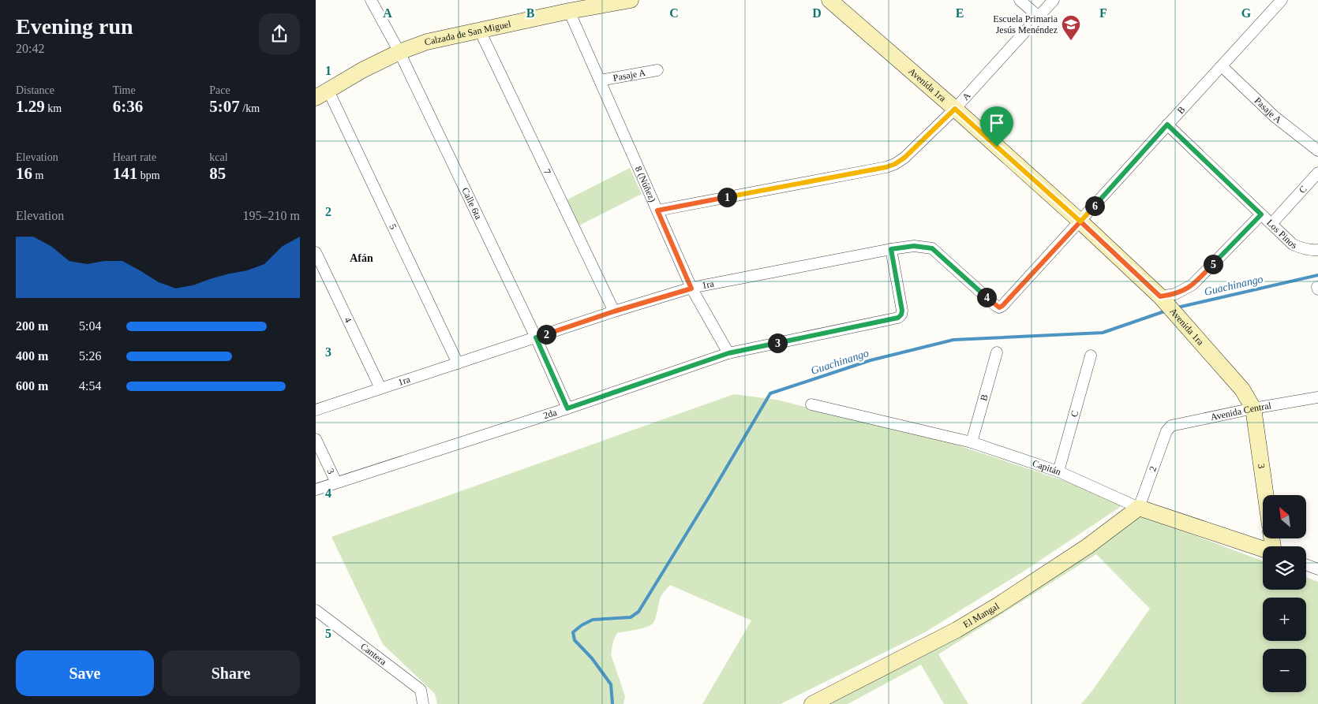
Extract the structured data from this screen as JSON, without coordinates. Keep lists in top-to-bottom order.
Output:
{
  "streets": {
    "street": [
      "Calzada de San Miguel",
      "Pasaje A",
      "Avenida 1ra",
      "A",
      "B",
      "7",
      "8 (Núñez)",
      "C",
      "Calle 6ta",
      "5",
      "Los Pinos",
      "1ra",
      "4",
      "Avenida Central",
      "2da",
      "3",
      "Capitán",
      "2",
      "El Mangal",
      "Cantera"
    ]
  },
  "crossings": [
    ["Calzada de San Miguel", "7"],
    ["Calzada de San Miguel", "8 (Núñez)"],
    ["Calzada de San Miguel", "Calle 6ta"],
    ["Calzada de San Miguel", "5"],
    ["Pasaje A", "B"],
    ["Pasaje A", "8 (Núñez)"],
    ["Avenida 1ra", "A"],
    ["Avenida 1ra", "B"],
    ["Avenida 1ra", "Avenida Central"],
    ["Avenida 1ra", "3"],
    ["A", "8 (Núñez)"],
    ["B", "Los Pinos"],
    ["B", "1ra"],
    ["B", "Capitán"],
    ["7", "1ra"],
    ["8 (Núñez)", "1ra"],
    ["8 (Núñez)", "2da"],
    ["C", "Los Pinos"],
    ["C", "Capitán"],
    ["Calle 6ta", "1ra"],
    ["Calle 6ta", "2da"],
    ["5", "1ra"],
    ["1ra", "4"],
    ["1ra", "2da"],
    ["Avenida Central", "3"],
    ["Avenida Central", "2"],
    ["2da", "3"],
    ["Capitán", "2"],
    ["Capitán", "El Mangal"],
    ["2", "El Mangal"]
  ],
  "districts": ["Afán"],
  "water": ["Guachinango"],
  "places": {
    "school or university": ["Escuela Primaria Jesús Menéndez"]
  },
  "north": "top left",
  "page": {
    "heading": ["Evening run", "20:42"],
    "stats": [
      ["Distance", "1.29 km"],
      ["Time", "6:36"],
      ["Pace", "5:07 /km"],
      ["Elevation", "16 m"],
      ["Heart rate", "141 bpm"],
      ["kcal", "85"]
    ],
    "pins": [
      "1",
      "6",
      "5",
      "4",
      "2",
      "3"
    ],
    "chart": ["Elevation", "195–210 m"],
    "list": [
      {
        "name": "200 m",
        "note": "5:04"
      },
      {
        "name": "400 m",
        "note": "5:26"
      },
      {
        "name": "600 m",
        "note": "4:54"
      }
    ],
    "map_buttons": ["+", "−"],
    "buttons": ["Save", "Share"]
  },
  "grid": {
    "columns": [
      "A",
      "B",
      "C",
      "D",
      "E",
      "F",
      "G"
    ],
    "rows": [
      "1",
      "2",
      "3",
      "4",
      "5"
    ]
  }
}
